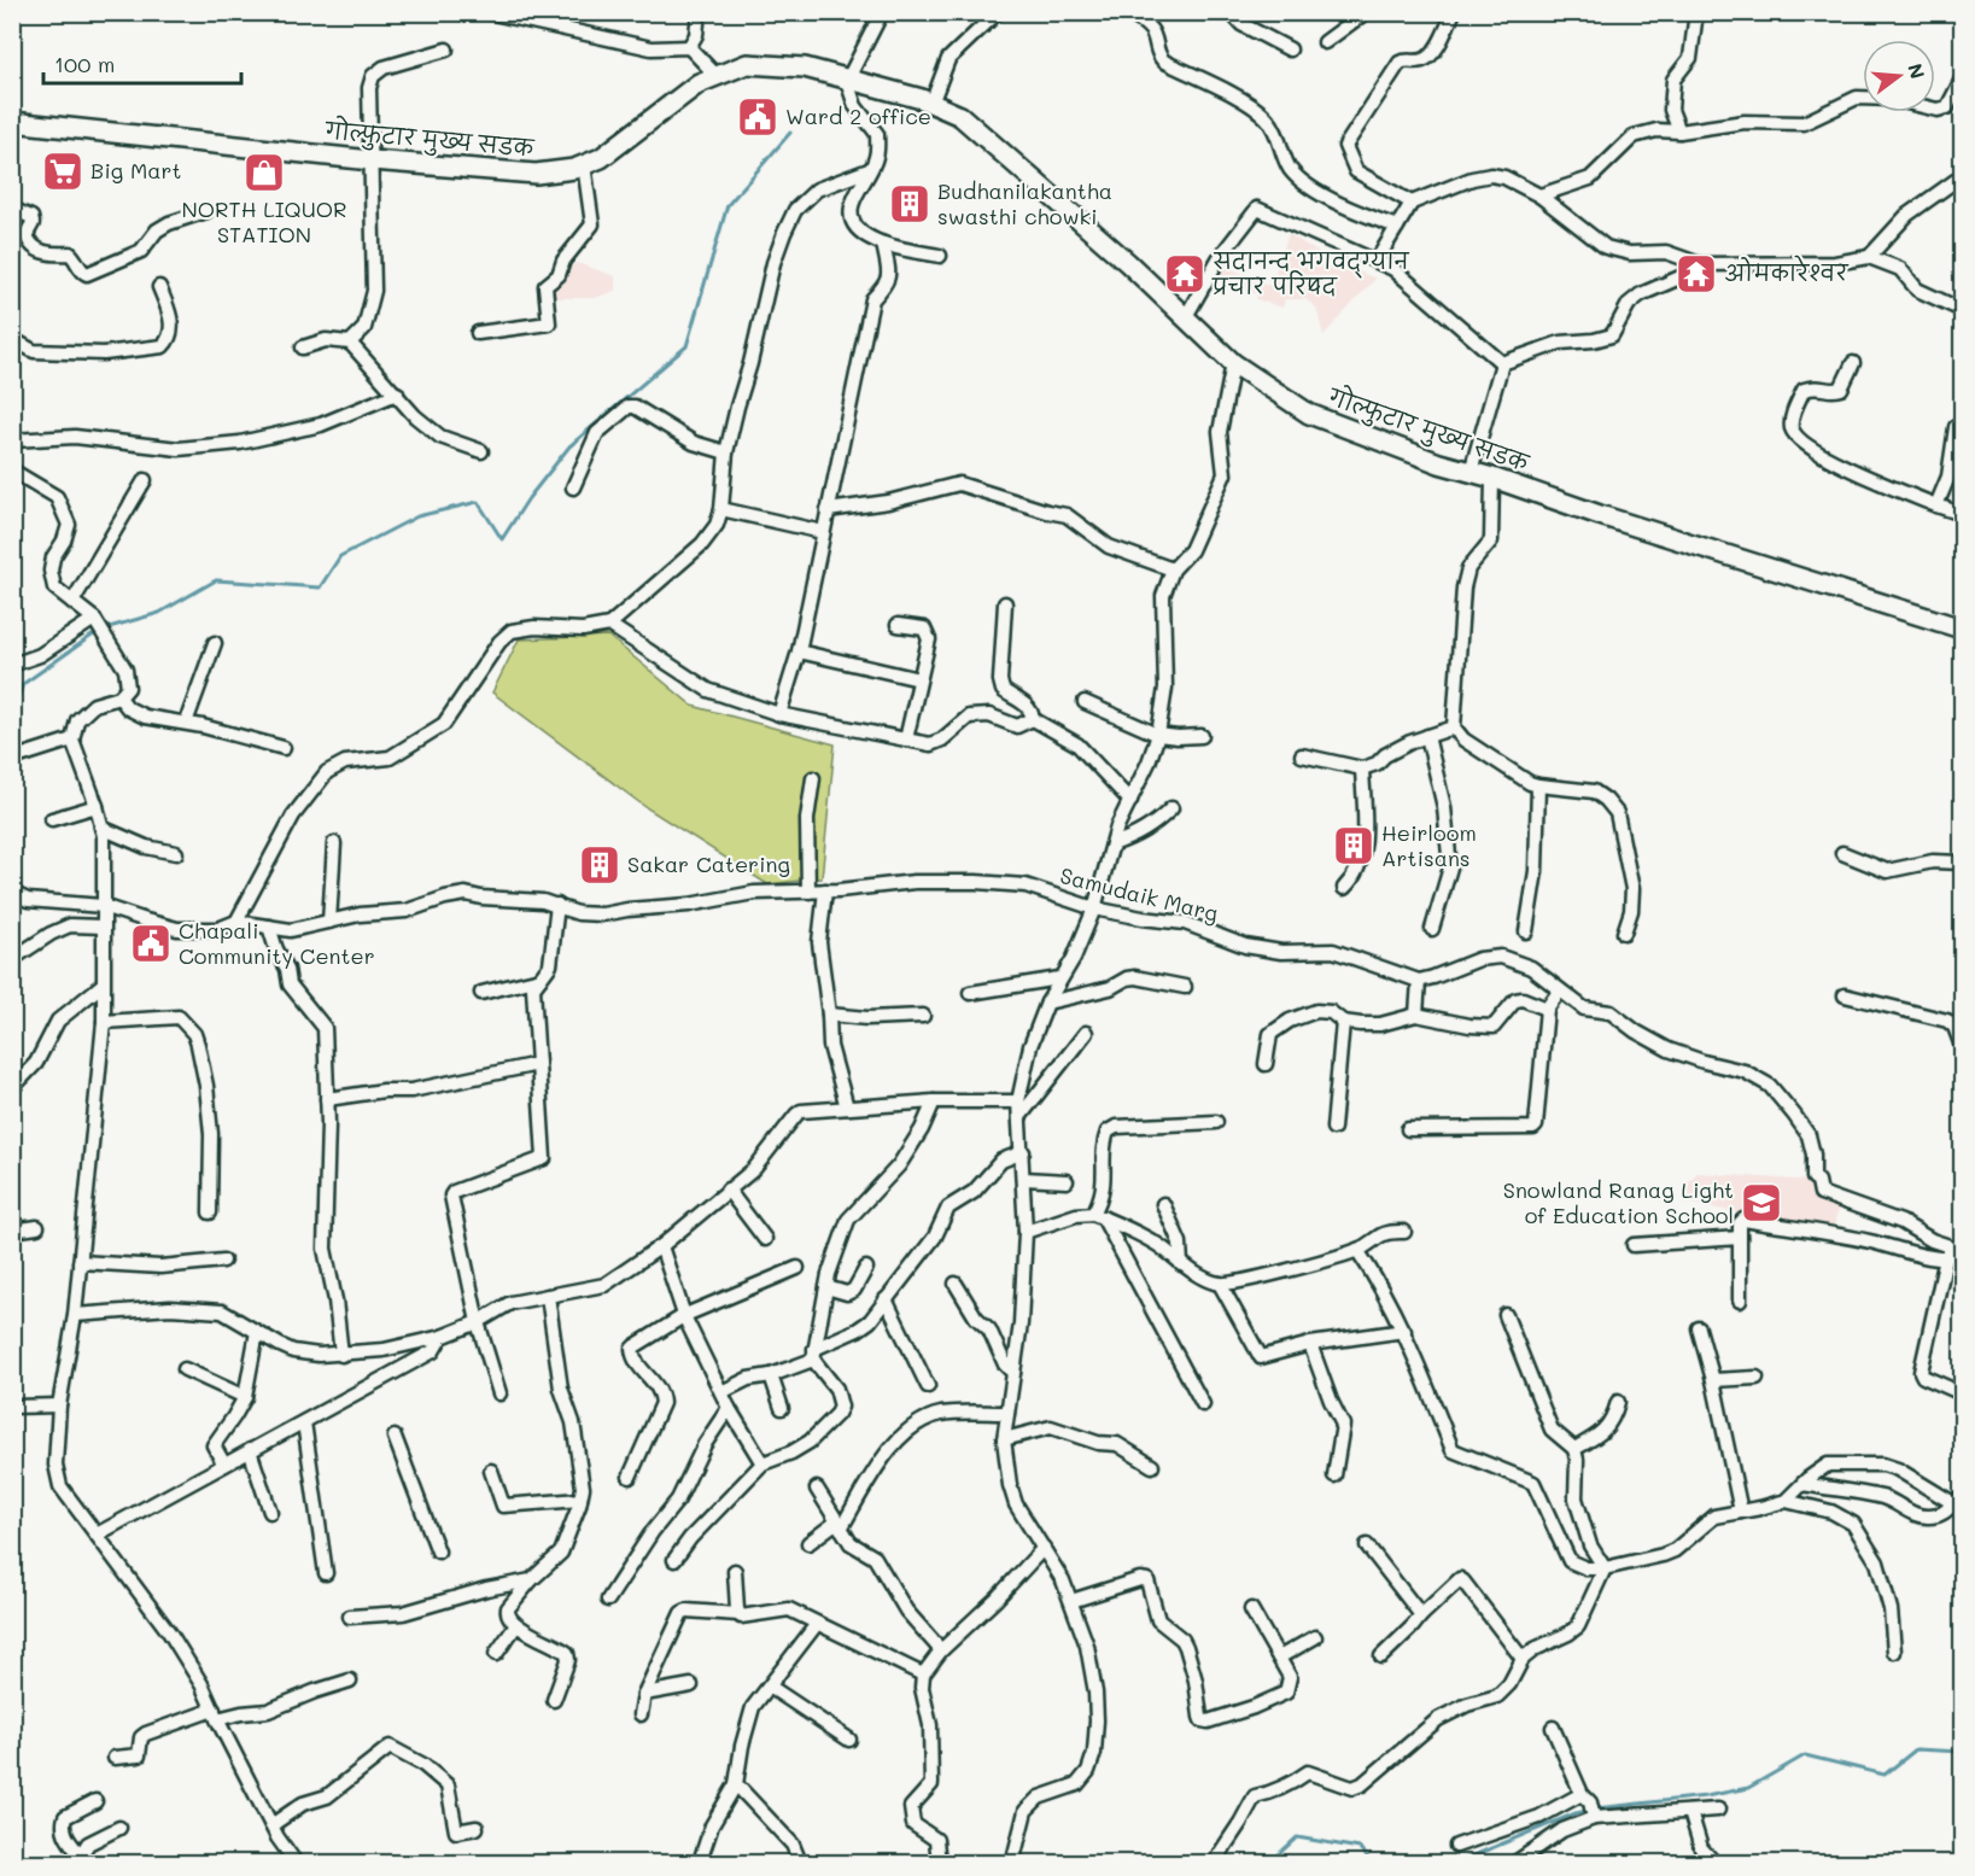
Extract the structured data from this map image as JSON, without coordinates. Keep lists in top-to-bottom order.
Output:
{
  "streets": {
    "main road": ["गोल्फुटार मुख्य सडक"],
    "street": ["Samudaik Marg"]
  },
  "places": {
    "public building": ["Ward 2 office", "Chapali Community Center"],
    "supermarket": ["Big Mart"],
    "shop": ["NORTH LIQUOR STATION"],
    "building": ["Budhanilakantha swasthi chowki", "Heirloom Artisans", "Sakar Catering"],
    "temple": ["सदानन्द भगवद्ग्यान प्रचार परिषद", "ओमकारेश्वर"],
    "school or university": ["Snowland Ranag Light of Education School"]
  },
  "scale_bar": "100 m",
  "north": "right"
}
